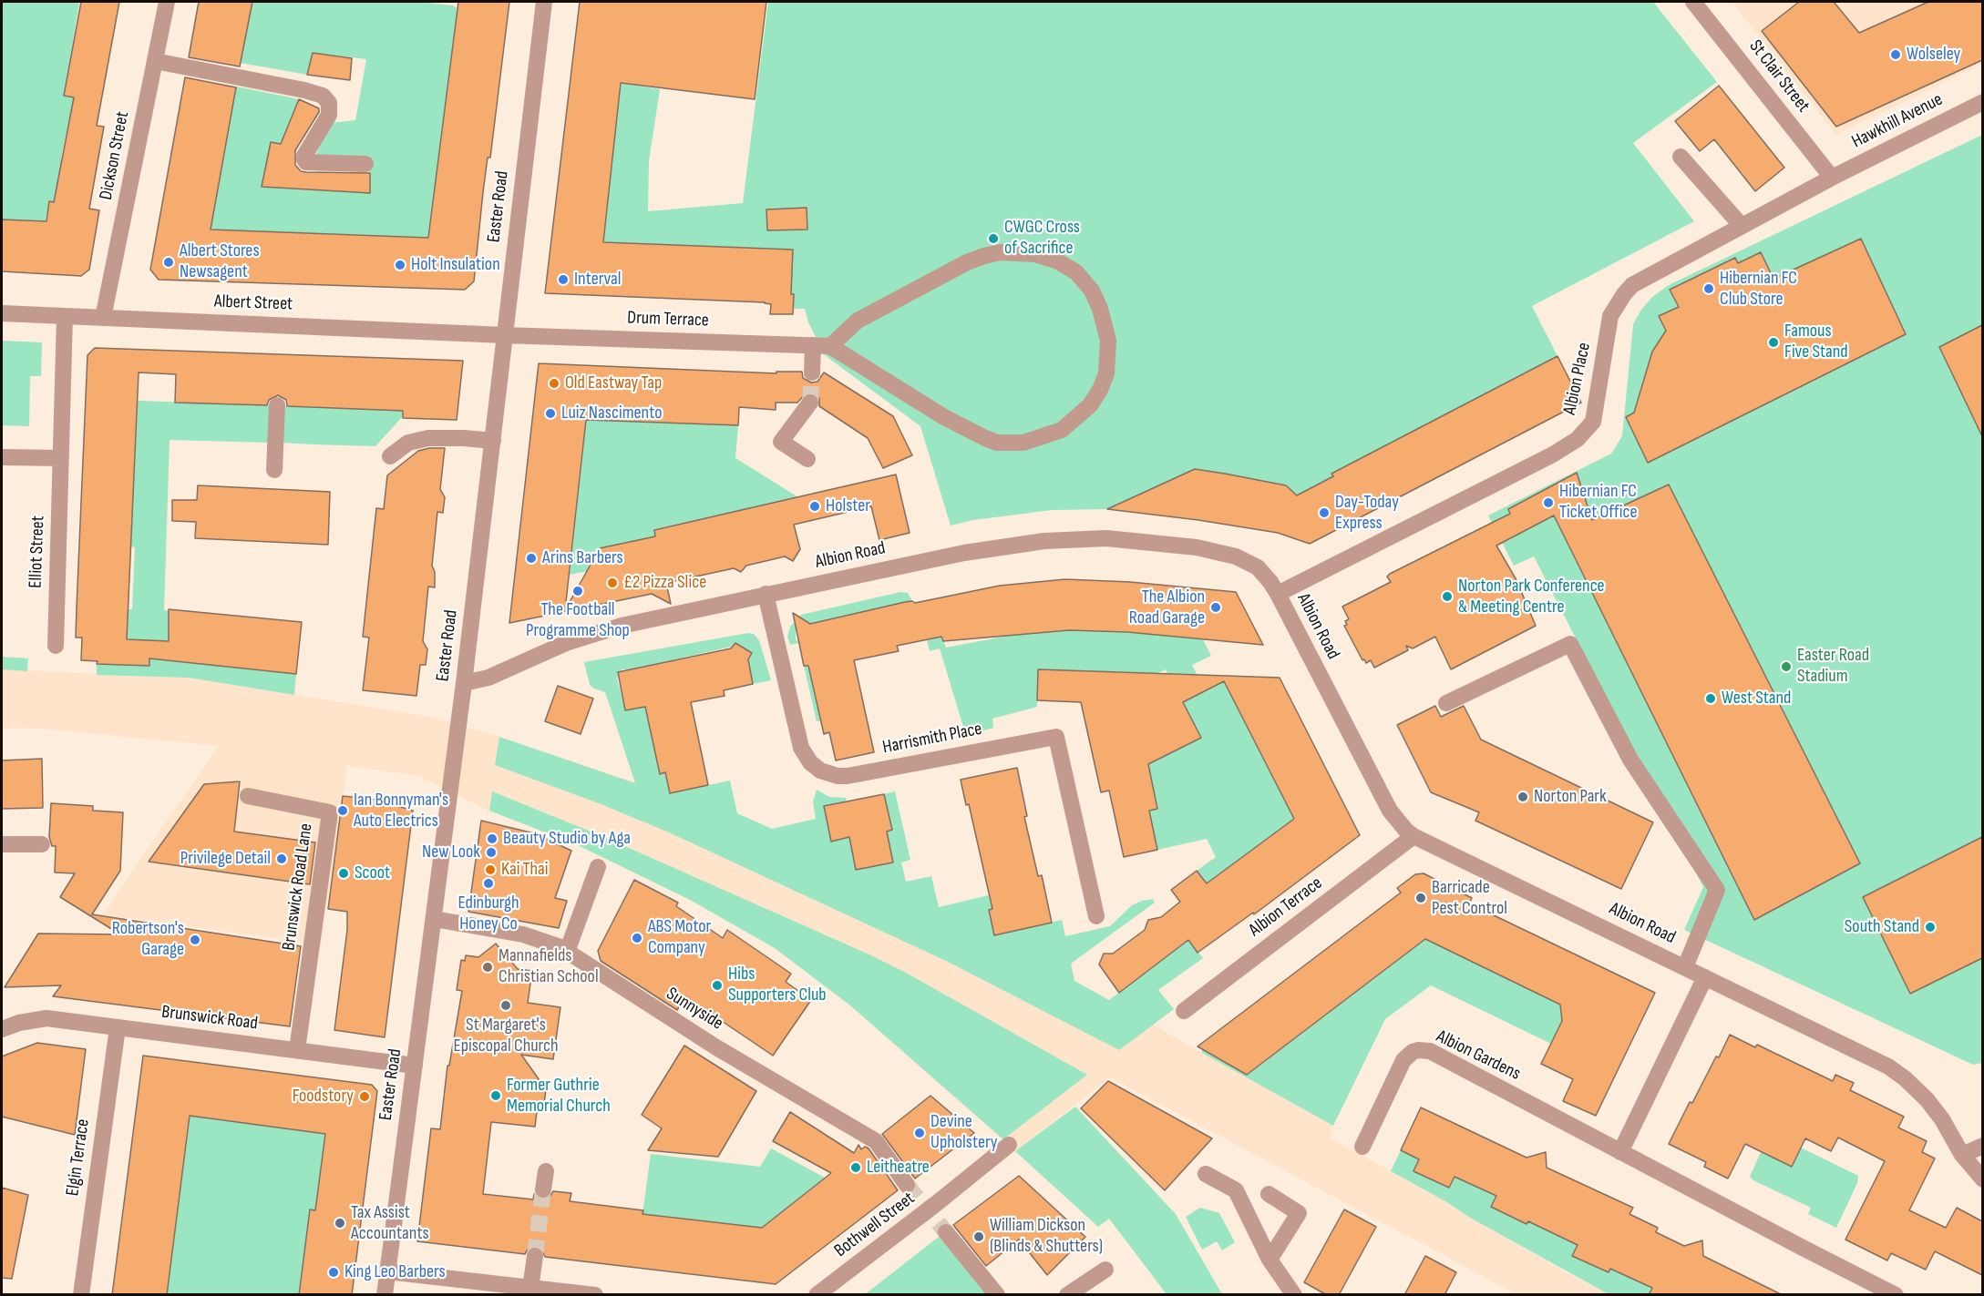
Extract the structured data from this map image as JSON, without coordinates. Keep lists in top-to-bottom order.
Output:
{
  "streets": {
    "street": [
      "St Clair Street",
      "Hawkhill Avenue",
      "Dickson Street",
      "Easter Road",
      "Albert Street",
      "Drum Terrace",
      "Albion Place",
      "Elliot Street",
      "Albion Road",
      "Harrismith Place",
      "Brunswick Road Lane",
      "Albion Terrace",
      "Sunnyside",
      "Brunswick Road",
      "Albion Gardens",
      "Elgin Terrace",
      "Bothwell Street"
    ]
  },
  "crossings": [
    ["St Clair Street", "Hawkhill Avenue"],
    ["St Clair Street", "Albion Place"],
    ["Hawkhill Avenue", "Albion Place"],
    ["Dickson Street", "Albert Street"],
    ["Easter Road", "Albert Street"],
    ["Easter Road", "Drum Terrace"],
    ["Easter Road", "Albion Road"],
    ["Easter Road", "Sunnyside"],
    ["Easter Road", "Brunswick Road"],
    ["Albert Street", "Drum Terrace"],
    ["Albert Street", "Elliot Street"],
    ["Albion Place", "Albion Road"],
    ["Albion Road", "Harrismith Place"],
    ["Albion Road", "Albion Terrace"],
    ["Brunswick Road Lane", "Brunswick Road"],
    ["Brunswick Road", "Elgin Terrace"]
  ],
  "places": [
    "Wolseley",
    "CWGC Cross of Sacrifice",
    "Albert Stores Newsagent",
    "Holt Insulation",
    "Interval",
    "Hibernian FC Club Store",
    "Famous Five Stand",
    "Old Eastway Tap",
    "Luiz Nascimento",
    "Hibernian FC Ticket Office",
    "Holster",
    "Day-Today Express",
    "Arins Barbers",
    "£2 Pizza Slice",
    "The Football Programme Shop",
    "Norton Park Conference & Meeting Centre",
    "The Albion Road Garage",
    "Easter Road Stadium",
    "West Stand",
    "Norton Park",
    "Ian Bonnyman's Auto Electrics",
    "Beauty Studio by Aga",
    "New Look",
    "Privilege Detail",
    "Kai Thai",
    "Scoot",
    "Edinburgh Honey Co",
    "Barricade Pest Control",
    "South Stand",
    "ABS Motor Company",
    "Robertson's Garage",
    "Mannafields Christian School",
    "Hibs Supporters Club",
    "St Margaret's Episcopal Church",
    "Former Guthrie Memorial Church",
    "Foodstory",
    "Devine Upholstery",
    "Leitheatre",
    "Tax Assist Accountants",
    "William Dickson (Blinds & Shutters)",
    "King Leo Barbers"
  ]
}
